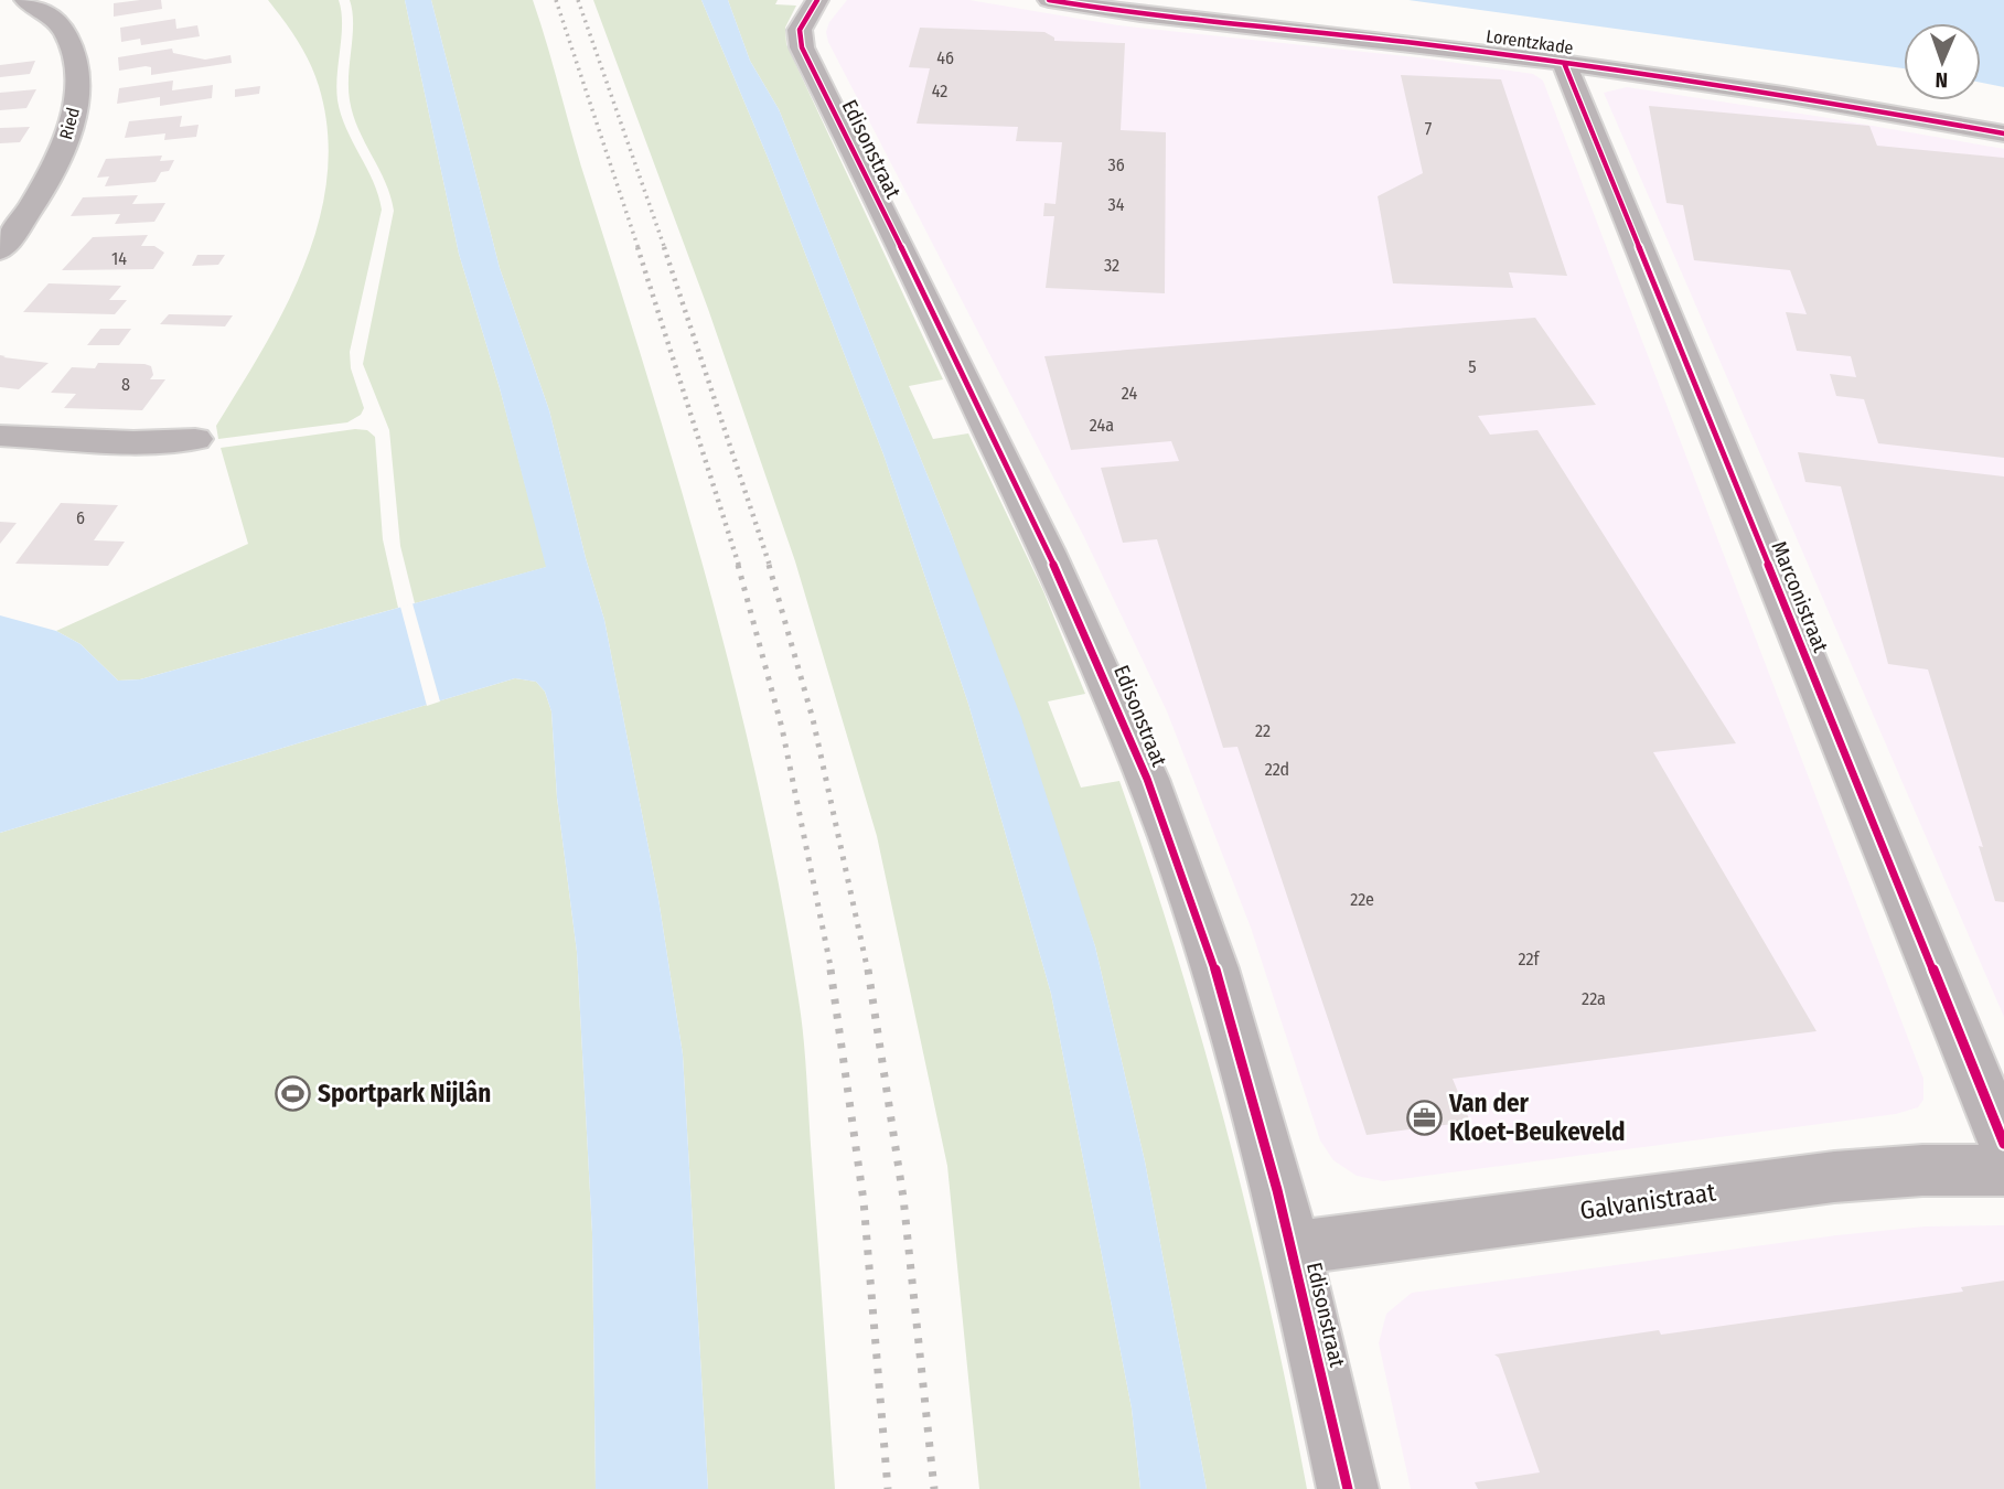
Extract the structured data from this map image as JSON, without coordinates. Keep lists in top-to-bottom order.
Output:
{
  "streets": {
    "street": [
      "Lorentzkade",
      "Ried",
      "Edisonstraat",
      "Marconistraat",
      "Galvanistraat"
    ]
  },
  "crossings": [
    ["Lorentzkade", "Marconistraat"],
    ["Edisonstraat", "Galvanistraat"]
  ],
  "places": {
    "sports": ["Sportpark Nijlân"],
    "office": ["Van der Kloet-Beukeveld"]
  },
  "house_numbers": [
    "46",
    "42",
    "7",
    "36",
    "34",
    "14",
    "32",
    "5",
    "8",
    "24",
    "24a",
    "6",
    "22",
    "22d",
    "22e",
    "22f",
    "22a"
  ],
  "north": "bottom"
}
